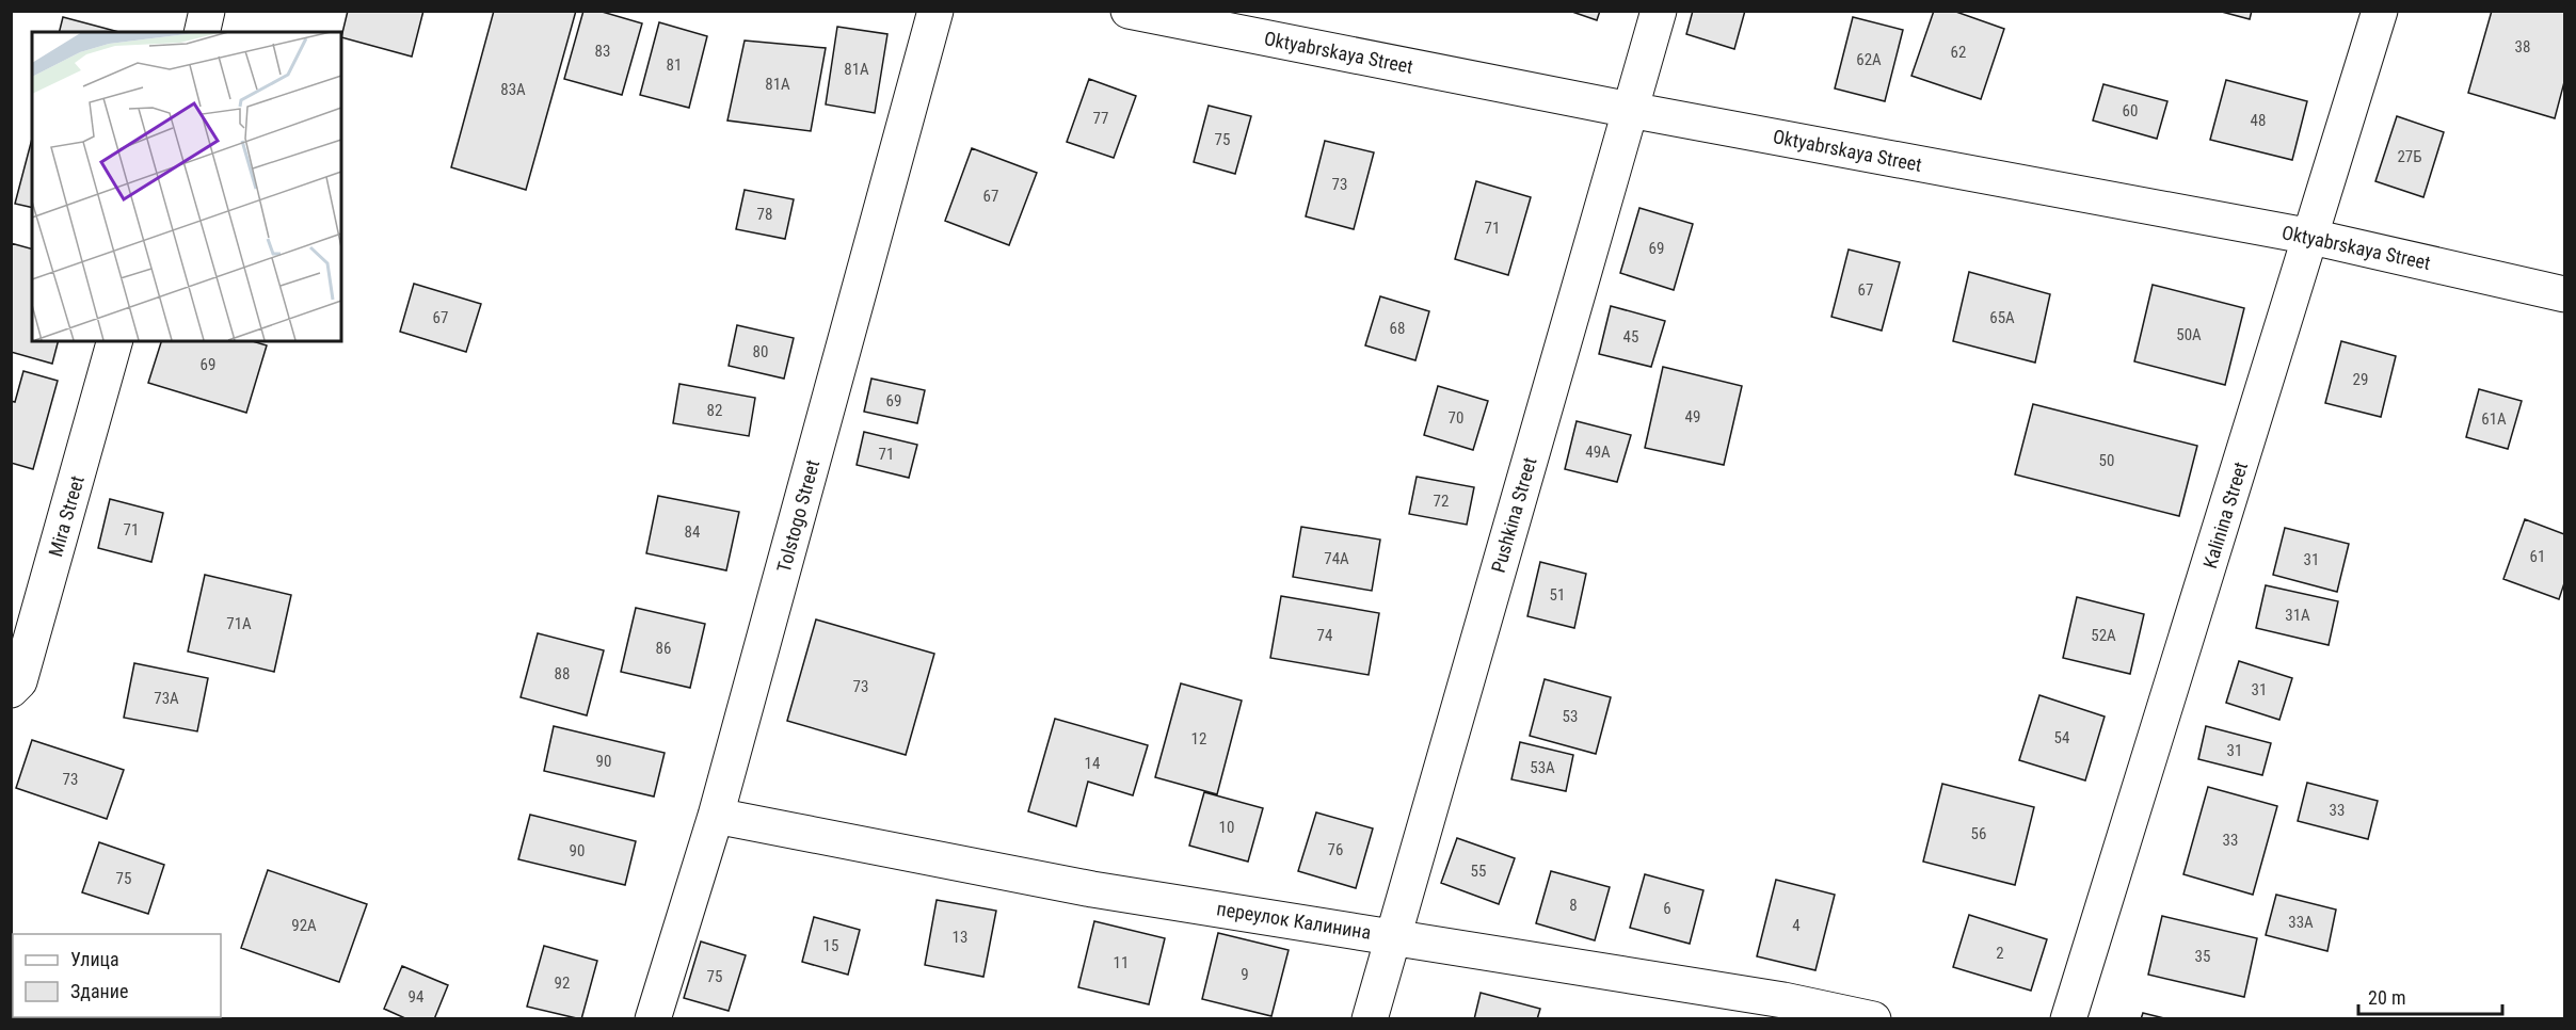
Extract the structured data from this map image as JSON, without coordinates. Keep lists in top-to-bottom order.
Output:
{
  "streets": {
    "street": [
      "Oktyabrskaya Street",
      "Pushkina Street",
      "Kalinina Street",
      "Mira Street",
      "Tolstogo Street",
      "переулок Калинина"
    ]
  },
  "crossings": [
    ["Oktyabrskaya Street", "Pushkina Street"],
    ["Oktyabrskaya Street", "Kalinina Street"],
    ["Pushkina Street", "переулок Калинина"],
    ["Tolstogo Street", "переулок Калинина"]
  ],
  "house_numbers": [
    "38",
    "83",
    "62",
    "62А",
    "81",
    "81А",
    "81А",
    "83А",
    "60",
    "77",
    "48",
    "75",
    "27Б",
    "73",
    "67",
    "78",
    "71",
    "69",
    "67",
    "67",
    "65А",
    "68",
    "50А",
    "45",
    "80",
    "69",
    "29",
    "69",
    "82",
    "49",
    "70",
    "61А",
    "49А",
    "71",
    "50",
    "72",
    "71",
    "84",
    "61",
    "74А",
    "31",
    "51",
    "31А",
    "71А",
    "74",
    "52А",
    "86",
    "88",
    "73",
    "31",
    "73А",
    "53",
    "54",
    "12",
    "31",
    "90",
    "14",
    "53А",
    "73",
    "33",
    "10",
    "56",
    "33",
    "76",
    "90",
    "55",
    "75",
    "8",
    "6",
    "33А",
    "92А",
    "4",
    "13",
    "15",
    "2",
    "35",
    "11",
    "9",
    "75",
    "92",
    "94"
  ],
  "legend": ["Улица", "Здание"],
  "scale_bar": "20 m"
}
